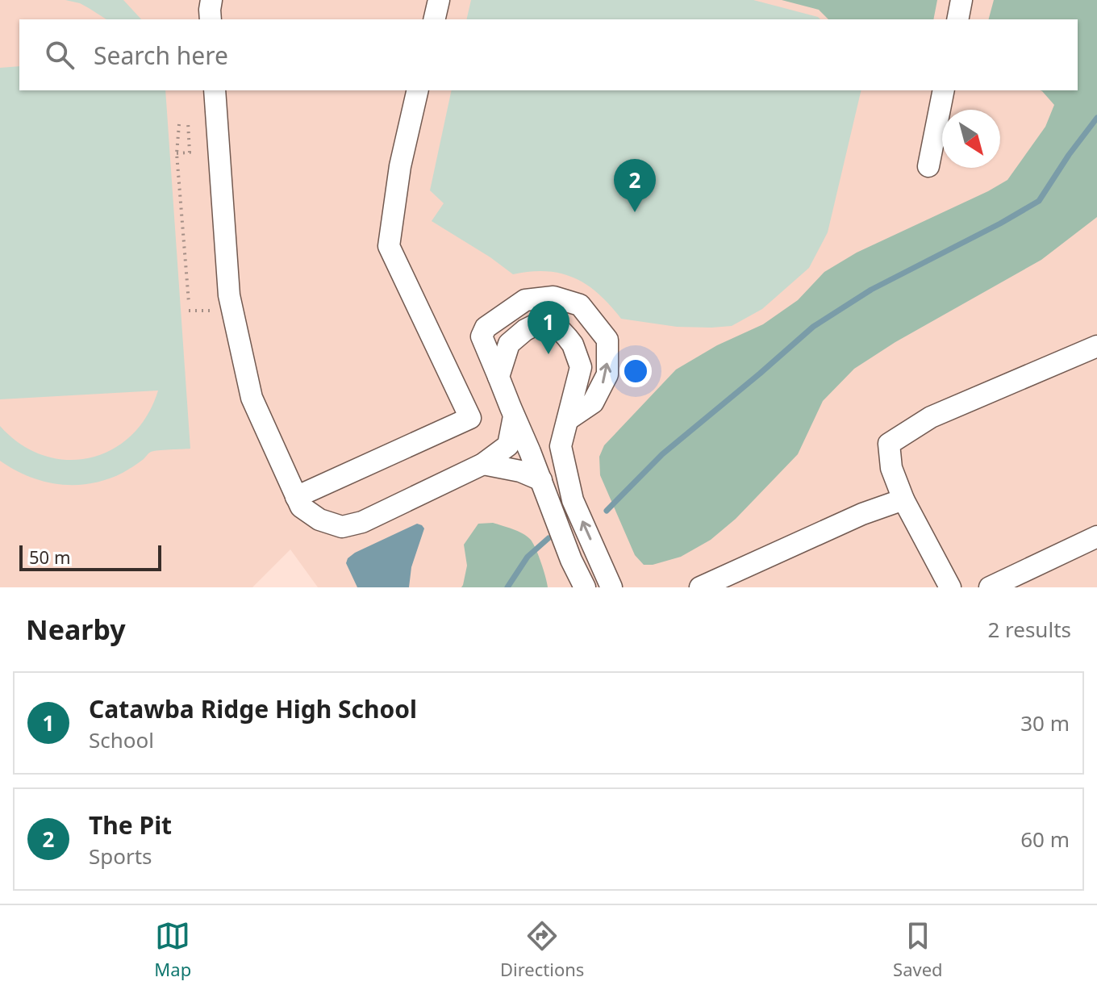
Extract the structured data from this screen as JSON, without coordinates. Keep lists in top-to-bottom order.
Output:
{
  "scale_bar": "50 m",
  "north": "bottom right",
  "page": {
    "search": "Search here",
    "pins": ["2", "1"],
    "scale": "50 m",
    "heading": ["Nearby", "2 results"],
    "list": [
      {
        "mark": "1",
        "name": "Catawba Ridge High School",
        "note": "School",
        "value": "30 m"
      },
      {
        "mark": "2",
        "name": "The Pit",
        "note": "Sports",
        "value": "60 m"
      }
    ],
    "nav": ["Map", "Directions", "Saved"]
  }
}
